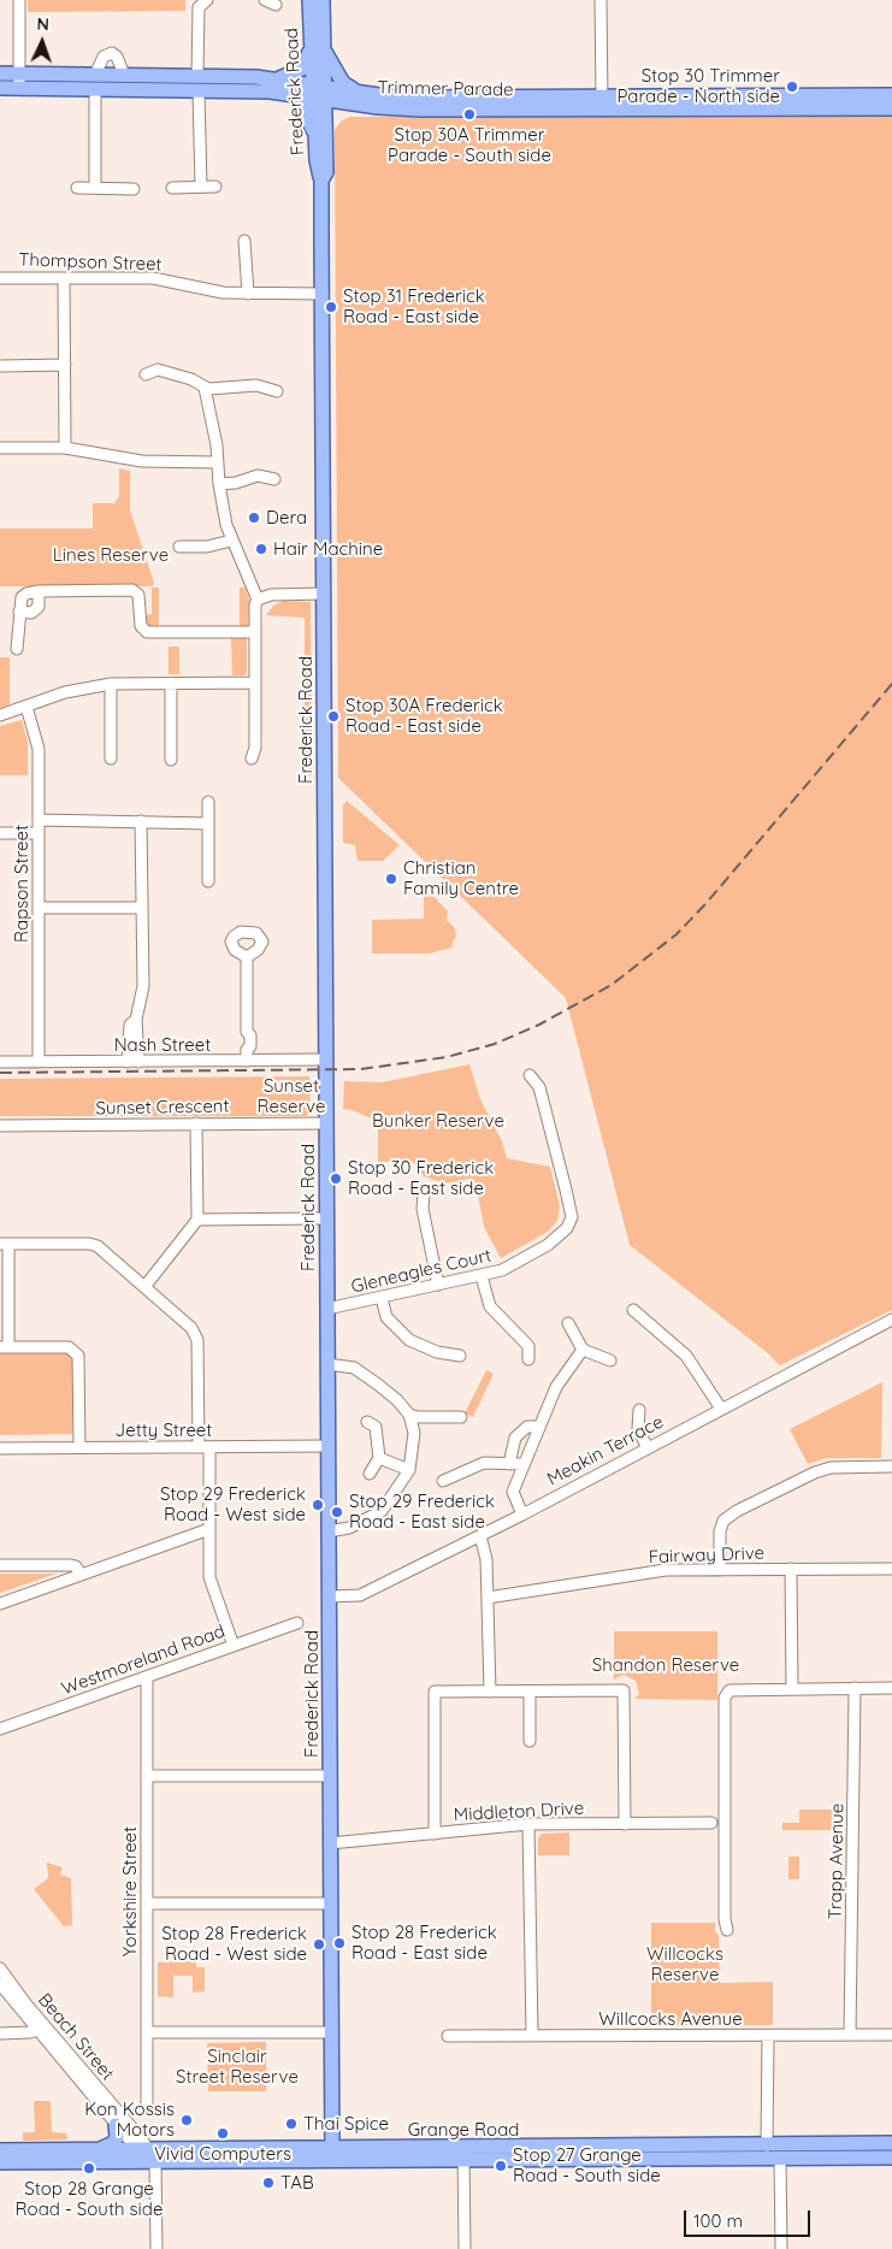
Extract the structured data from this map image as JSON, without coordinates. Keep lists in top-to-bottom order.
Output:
{
  "streets": {
    "main road": ["Trimmer Parade", "Frederick Road", "Grange Road"],
    "street": [
      "Thompson Street",
      "Rapson Street",
      "Nash Street",
      "Sunset Crescent",
      "Gleneagles Court",
      "Jetty Street",
      "Meakin Terrace",
      "Fairway Drive",
      "Westmoreland Road",
      "Middleton Drive",
      "Trapp Avenue",
      "Yorkshire Street",
      "Willcocks Avenue",
      "Beach Street"
    ]
  },
  "crossings": [
    ["Trimmer Parade", "Frederick Road"],
    ["Frederick Road", "Thompson Street"],
    ["Frederick Road", "Nash Street"],
    ["Frederick Road", "Sunset Crescent"],
    ["Frederick Road", "Gleneagles Court"],
    ["Frederick Road", "Jetty Street"],
    ["Frederick Road", "Meakin Terrace"],
    ["Frederick Road", "Middleton Drive"],
    ["Frederick Road", "Grange Road"],
    ["Rapson Street", "Nash Street"],
    ["Westmoreland Road", "Yorkshire Street"],
    ["Trapp Avenue", "Willcocks Avenue"],
    ["Beach Street", "Grange Road"]
  ],
  "parks": [
    "Lines Reserve",
    "Sunset Reserve",
    "Bunker Reserve",
    "Shandon Reserve",
    "Willcocks Reserve",
    "Sinclair Street Reserve"
  ],
  "places": [
    "Stop 30 Trimmer Parade - North side",
    "Stop 30A Trimmer Parade - South side",
    "Stop 31 Frederick Road - East side",
    "Dera",
    "Hair Machine",
    "Stop 30A Frederick Road - East side",
    "Christian Family Centre",
    "Stop 30 Frederick Road - East side",
    "Stop 29 Frederick Road - West side",
    "Stop 29 Frederick Road - East side",
    "Stop 28 Frederick Road - East side",
    "Stop 28 Frederick Road - West side",
    "Kon Kossis Motors",
    "Thai Spice",
    "Vivid Computers",
    "Stop 27 Grange Road - South side",
    "Stop 28 Grange Road - South side",
    "TAB"
  ],
  "scale_bar": "100 m",
  "north": "top"
}
